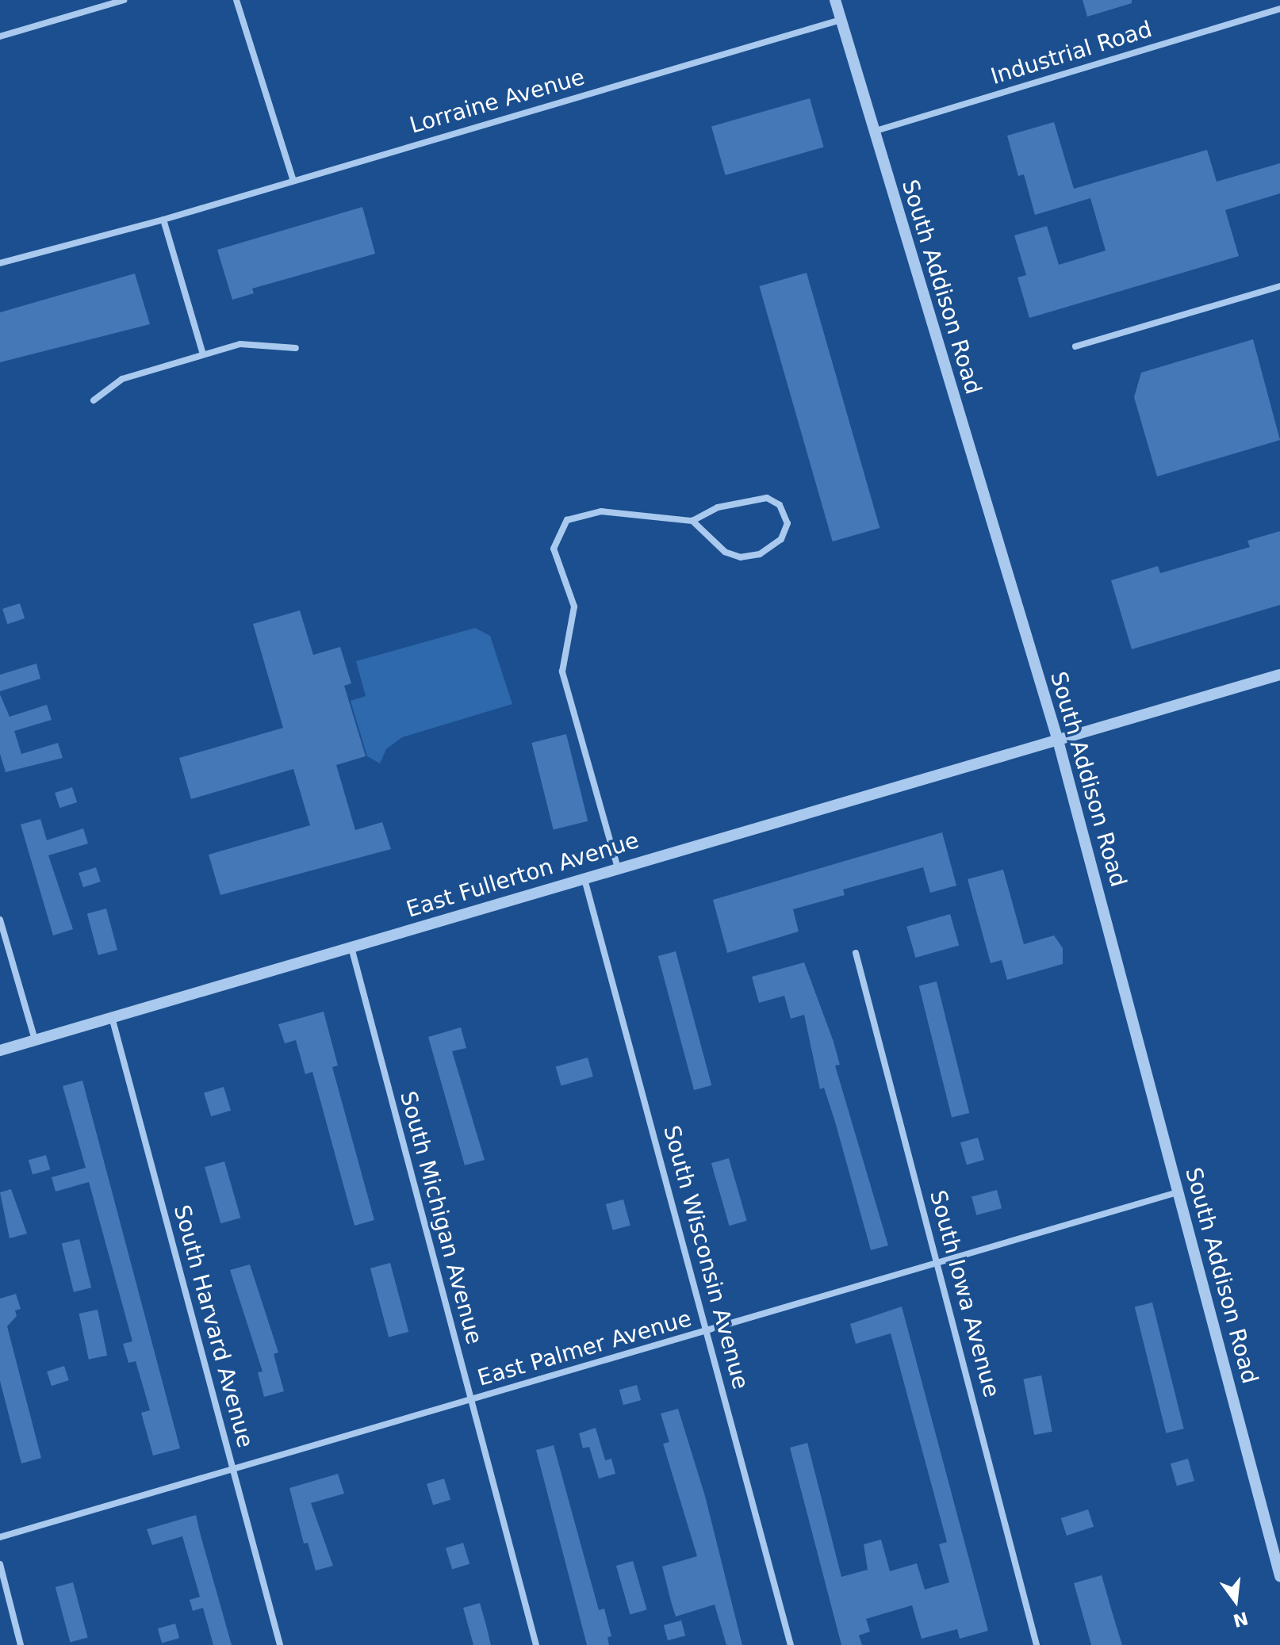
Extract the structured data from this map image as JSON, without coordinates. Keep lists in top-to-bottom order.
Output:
{
  "streets": {
    "street": [
      "Industrial Road",
      "Lorraine Avenue",
      "South Addison Road",
      "East Fullerton Avenue",
      "South Michigan Avenue",
      "South Wisconsin Avenue",
      "South Iowa Avenue",
      "South Harvard Avenue",
      "East Palmer Avenue"
    ]
  },
  "crossings": [
    ["Industrial Road", "South Addison Road"],
    ["Lorraine Avenue", "South Addison Road"],
    ["South Addison Road", "East Fullerton Avenue"],
    ["South Addison Road", "East Palmer Avenue"],
    ["East Fullerton Avenue", "South Michigan Avenue"],
    ["East Fullerton Avenue", "South Wisconsin Avenue"],
    ["East Fullerton Avenue", "South Harvard Avenue"],
    ["South Michigan Avenue", "East Palmer Avenue"],
    ["South Wisconsin Avenue", "East Palmer Avenue"],
    ["South Iowa Avenue", "East Palmer Avenue"],
    ["South Harvard Avenue", "East Palmer Avenue"]
  ],
  "north": "bottom"
}
